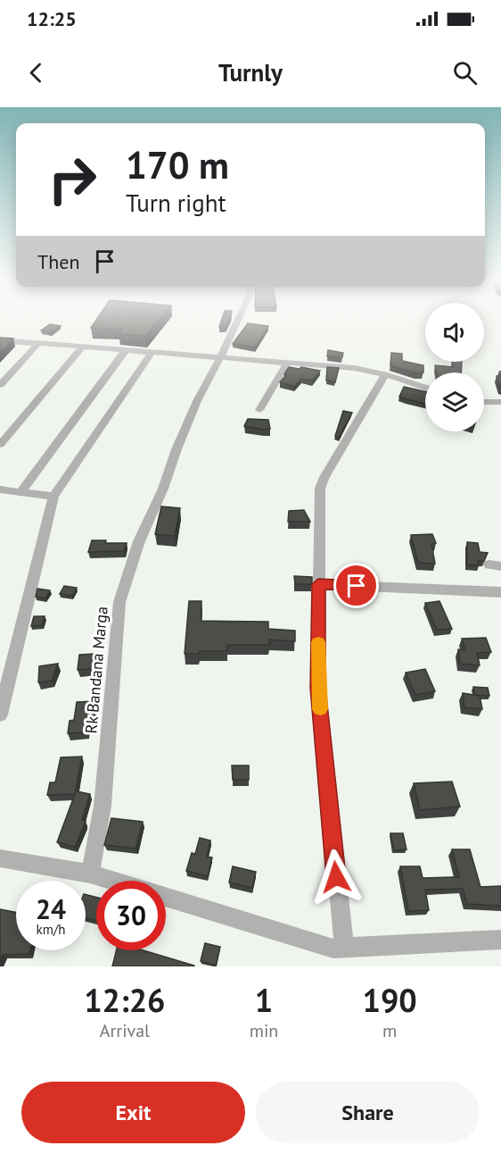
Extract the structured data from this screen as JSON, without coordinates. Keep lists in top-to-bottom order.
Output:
{
  "streets": {
    "street": ["Rk Bandana Marga"]
  },
  "page": {
    "status": "12:25",
    "header": "Turnly",
    "turn": ["170 m", "Turn right"],
    "then": "Then",
    "speed": "24 km/h",
    "limit": "30",
    "eta": [
      "12:26",
      "Arrival",
      "1",
      "min",
      "190",
      "m"
    ],
    "buttons": ["Exit", "Share"]
  }
}
